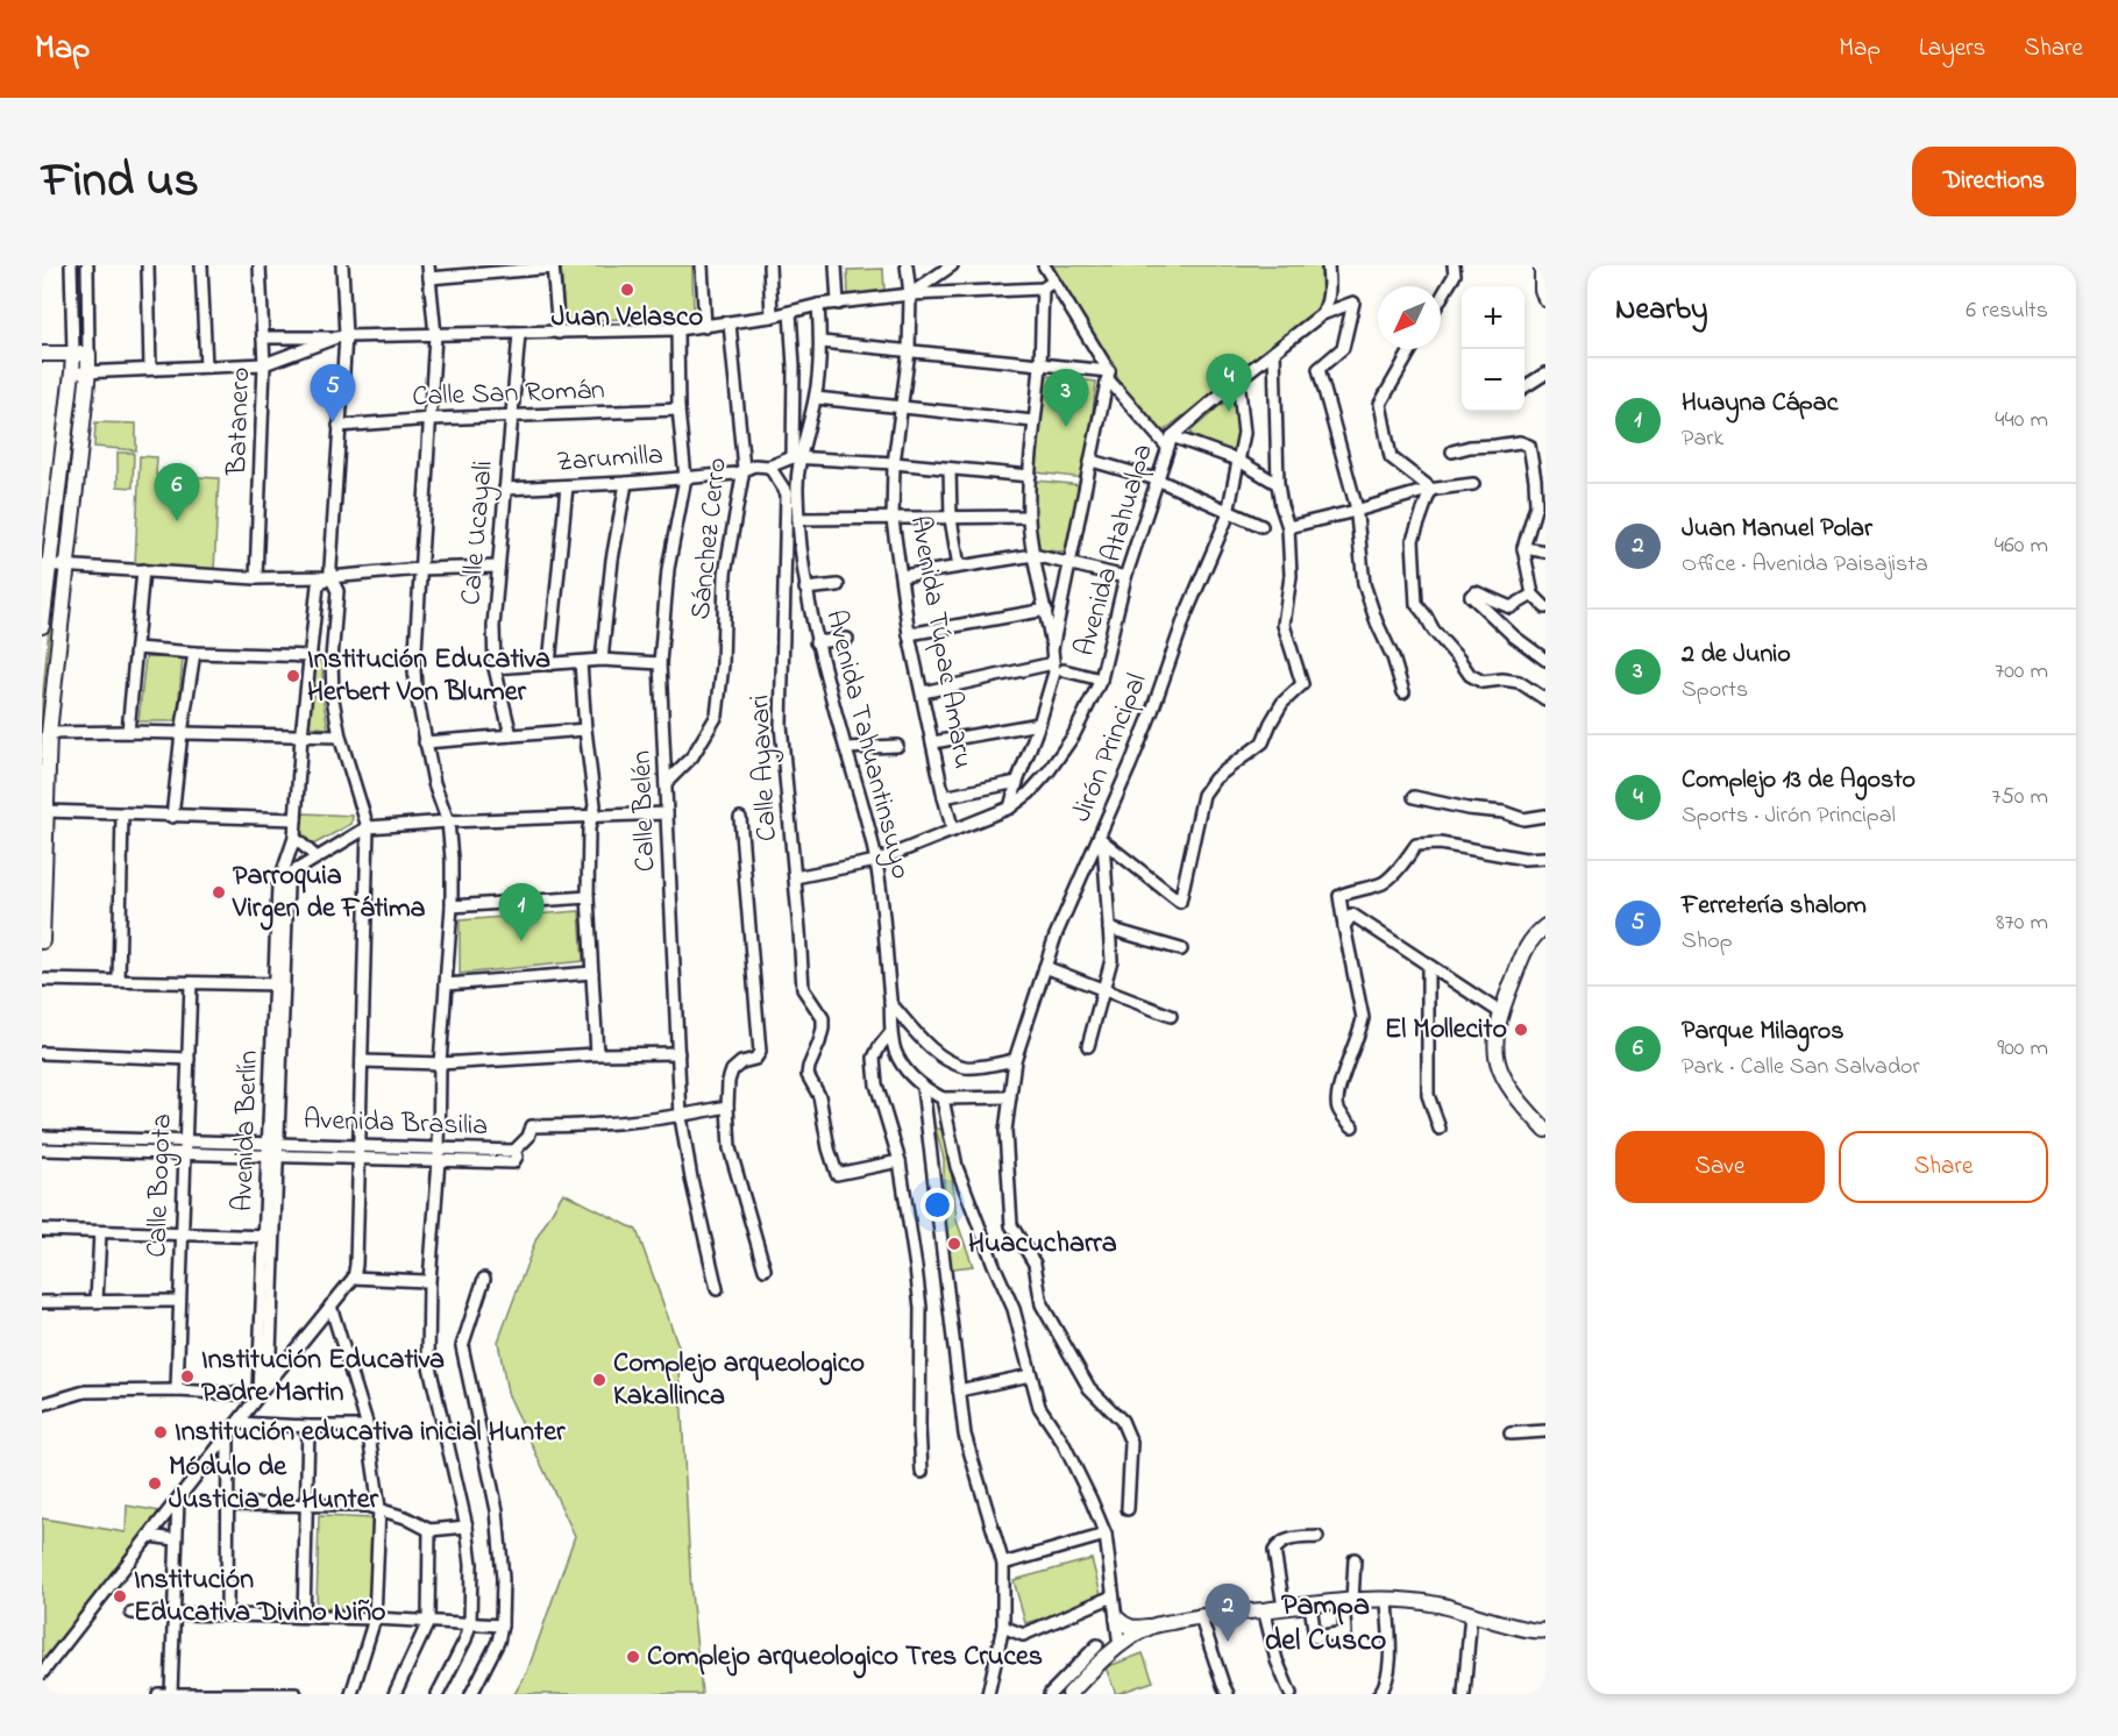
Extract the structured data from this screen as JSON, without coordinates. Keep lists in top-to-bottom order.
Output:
{
  "streets": {
    "street": [
      "Calle San Román",
      "Batanero",
      "Zarumilla",
      "Calle Ucayali",
      "Sánchez Cerro",
      "Avenida Atahualpa",
      "Avenida Túpac Amaru",
      "Avenida Tahuantinsuyo",
      "Jirón Principal",
      "Calle Ayavari",
      "Calle Belén",
      "Avenida Brasilia",
      "Avenida Berlín",
      "Calle Bogota"
    ]
  },
  "crossings": [
    ["Calle San Román", "Calle Ucayali"],
    ["Calle San Román", "Calle Belén"],
    ["Zarumilla", "Calle Ucayali"],
    ["Zarumilla", "Sánchez Cerro"],
    ["Zarumilla", "Avenida Tahuantinsuyo"],
    ["Zarumilla", "Calle Belén"],
    ["Sánchez Cerro", "Calle Belén"],
    ["Avenida Atahualpa", "Avenida Túpac Amaru"],
    ["Avenida Atahualpa", "Avenida Tahuantinsuyo"],
    ["Avenida Atahualpa", "Jirón Principal"],
    ["Avenida Atahualpa", "Calle Ayavari"],
    ["Avenida Tahuantinsuyo", "Calle Ayavari"],
    ["Avenida Brasilia", "Avenida Berlín"],
    ["Avenida Brasilia", "Calle Bogota"]
  ],
  "districts": ["Pampa del Cusco"],
  "places": [
    "Juan Velasco",
    "Institución Educativa Herbert Von Blumer",
    "Parroquia Virgen de Fátima",
    "El Mollecito",
    "Huacucharra",
    "Institución Educativa Padre Martin",
    "Complejo arqueologico Kakallinca",
    "Institución educativa inicial Hunter",
    "Módulo de Justicia de Hunter",
    "Institución Educativa Divino Niño",
    "Complejo arqueologico Tres Cruces"
  ],
  "north": "bottom left",
  "page": {
    "header": "Map",
    "nav": ["Map", "Layers", "Share"],
    "title": "Find us",
    "buttons": [
      "Directions",
      ["Save", "Share"]
    ],
    "heading": ["Nearby", "6 results"],
    "map_buttons": ["+", "−"],
    "pins": [
      "4",
      "5",
      "3",
      "6",
      "1",
      "2"
    ],
    "list": [
      {
        "mark": "1",
        "name": "Huayna Cápac",
        "note": "Park",
        "value": "440 m"
      },
      {
        "mark": "2",
        "name": "Juan Manuel Polar",
        "note": "Office · Avenida Paisajista",
        "value": "460 m"
      },
      {
        "mark": "3",
        "name": "2 de Junio",
        "note": "Sports",
        "value": "700 m"
      },
      {
        "mark": "4",
        "name": "Complejo 13 de Agosto",
        "note": "Sports · Jirón Principal",
        "value": "750 m"
      },
      {
        "mark": "5",
        "name": "Ferretería shalom",
        "note": "Shop",
        "value": "870 m"
      },
      {
        "mark": "6",
        "name": "Parque Milagros",
        "note": "Park · Calle San Salvador",
        "value": "900 m"
      }
    ]
  }
}
